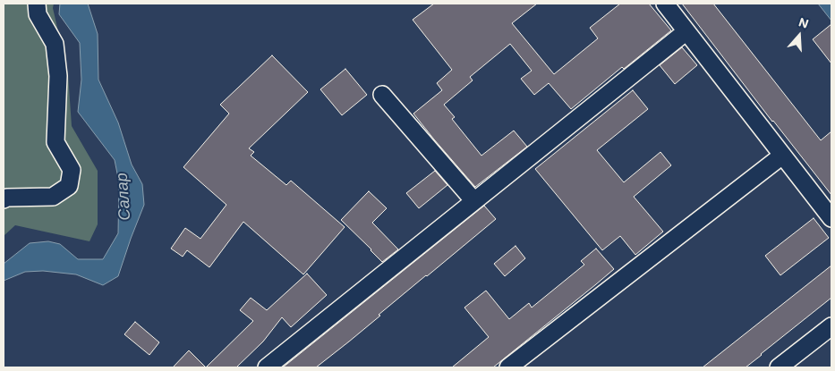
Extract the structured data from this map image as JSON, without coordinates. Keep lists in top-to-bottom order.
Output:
{
  "water": ["Салар"],
  "north": "top"
}
